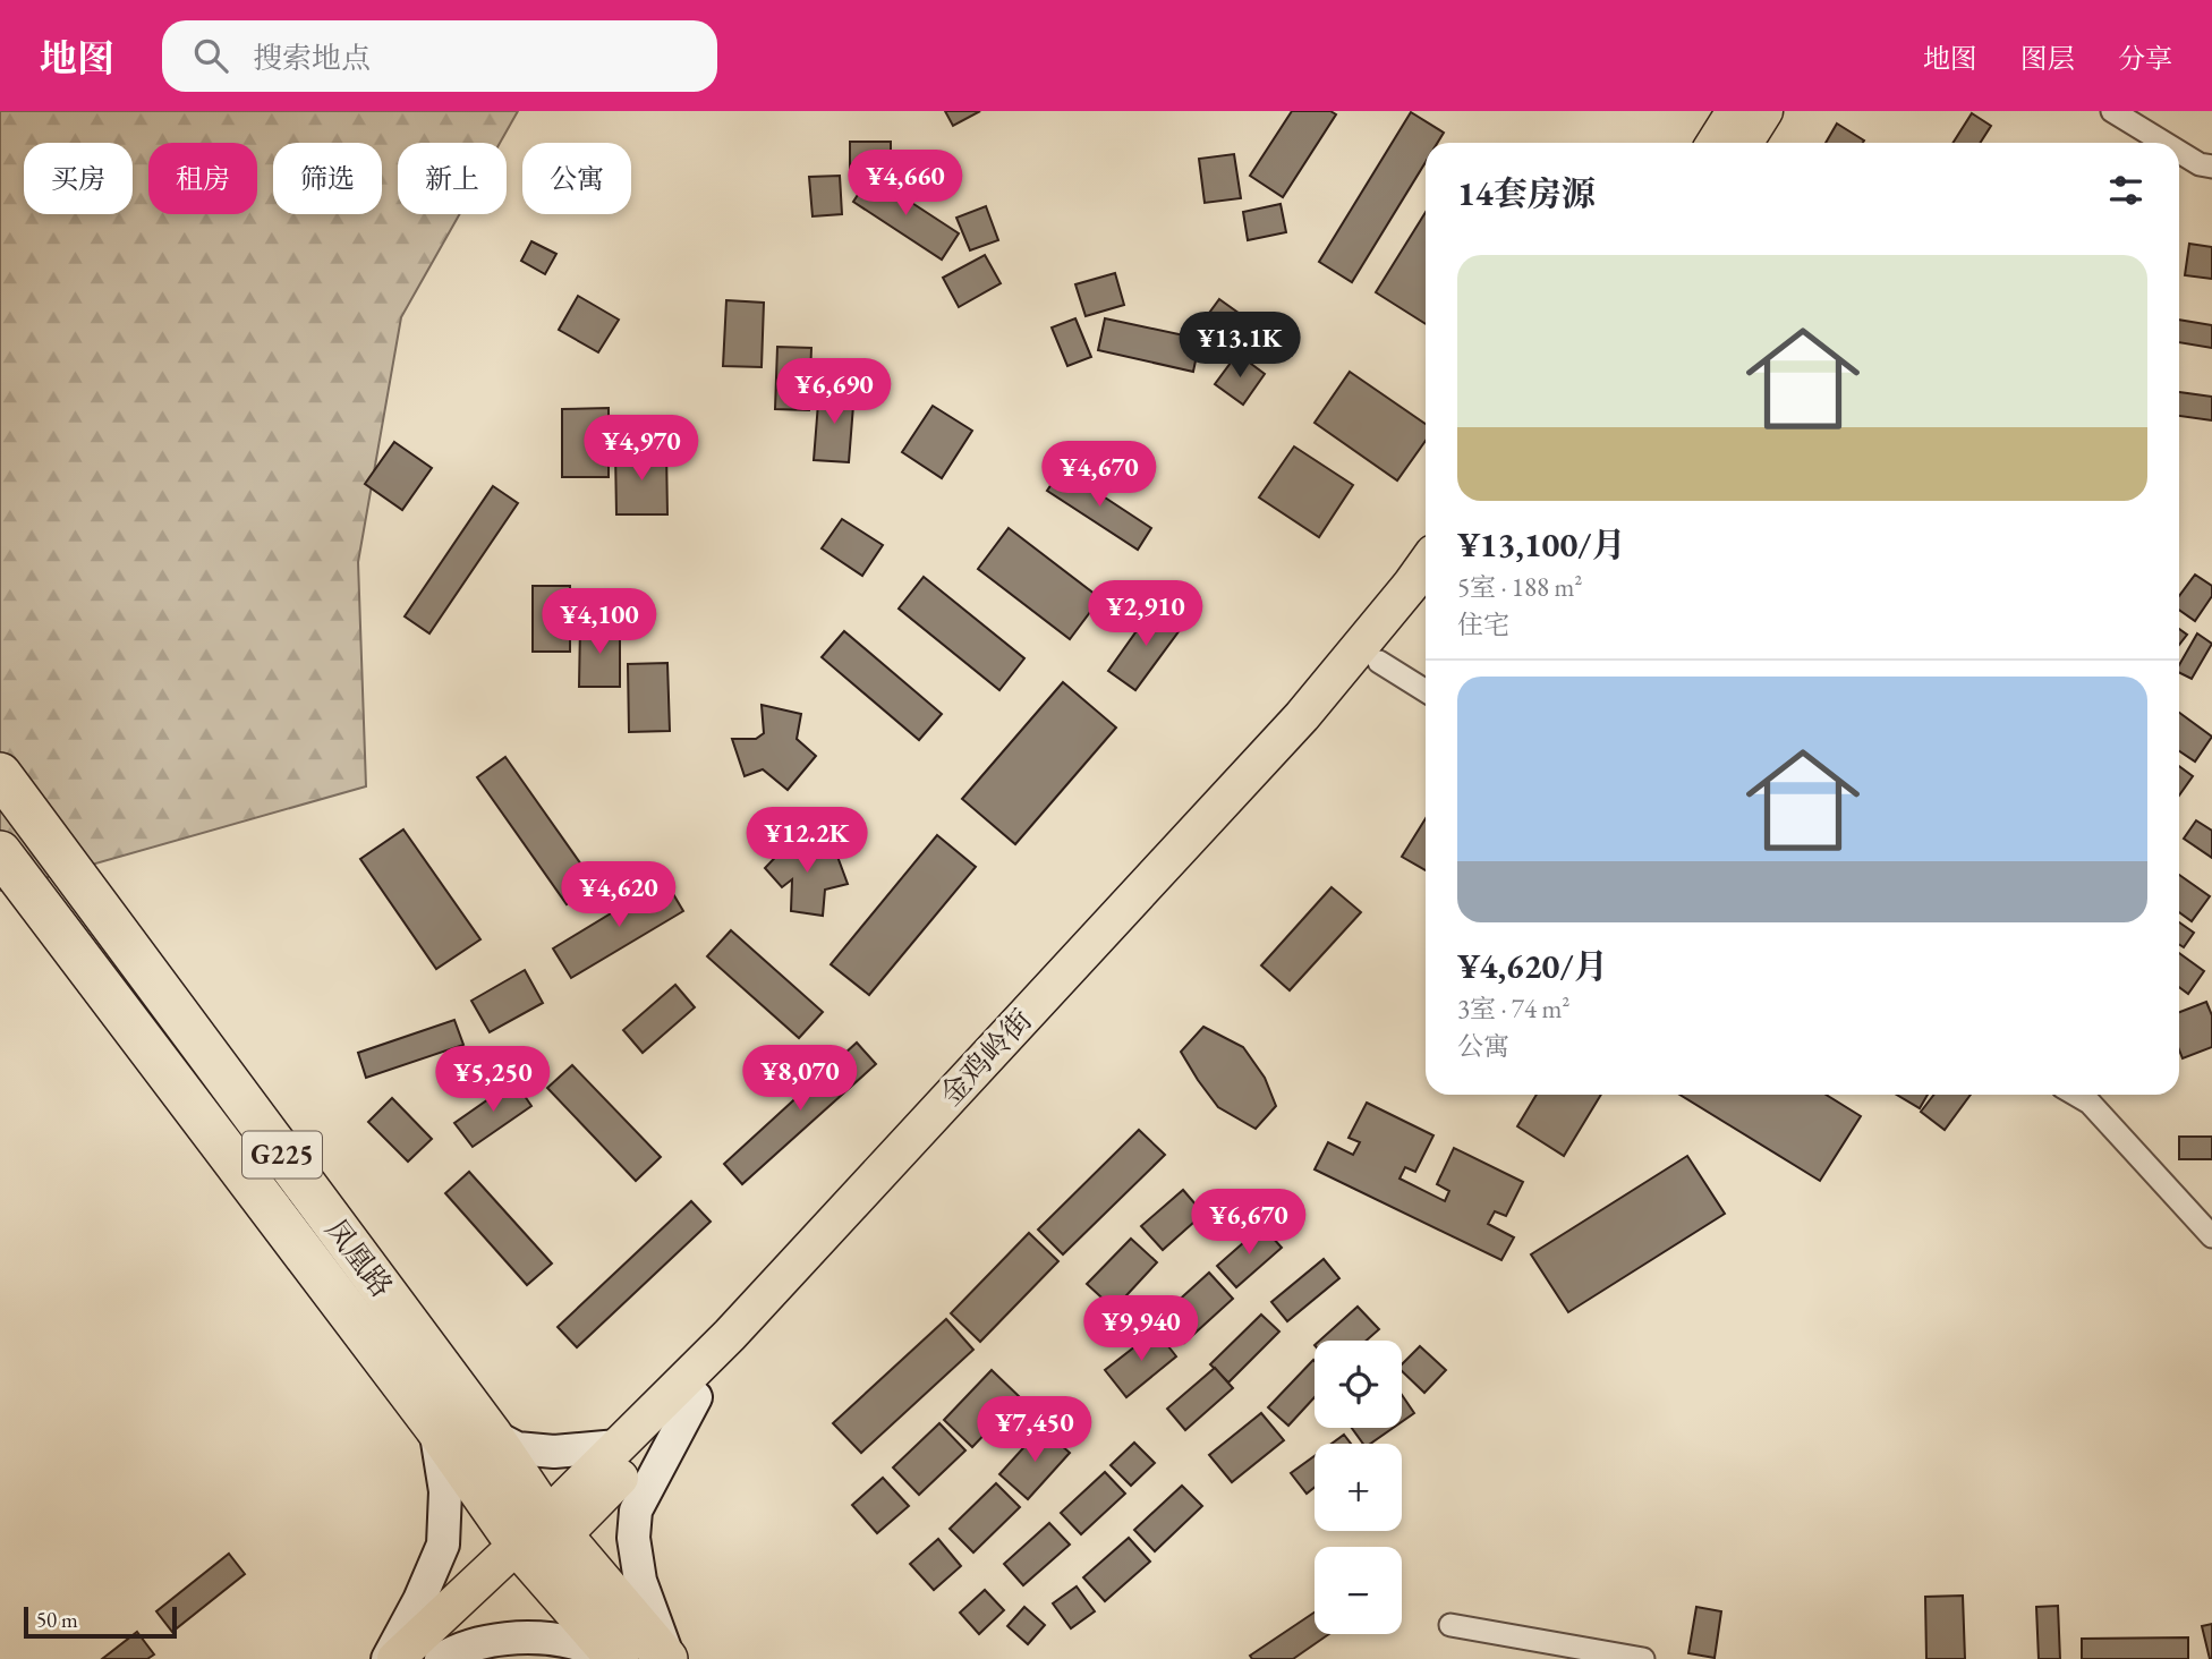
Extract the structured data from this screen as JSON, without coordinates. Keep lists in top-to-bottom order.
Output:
{
  "streets": {
    "highway": ["G225", "凤凰路"],
    "main road": ["金鸡岭街"]
  },
  "crossings": [
    ["金鸡岭街", "凤凰路"]
  ],
  "scale_bar": "50 m",
  "page": {
    "header": "地图",
    "search": "搜索地点",
    "nav": ["地图", "图层", "分享"],
    "chip": [
      "买房",
      "租房",
      "筛选",
      "新上",
      "公寓"
    ],
    "heading": "14套房源",
    "price": [
      "¥4,660",
      "¥13.1K",
      "¥6,690",
      "¥4,970",
      "¥4,670",
      "¥2,910",
      "¥4,100",
      "¥12.2K",
      "¥4,620",
      "¥8,070",
      "¥5,250",
      "¥6,670",
      "¥9,940",
      "¥7,450"
    ],
    "list": [
      {
        "name": "¥13,100/月",
        "note": "5室 · 188 m² · 住宅"
      },
      {
        "name": "¥4,620/月",
        "note": "3室 · 74 m² · 公寓"
      }
    ],
    "map_buttons": ["+", "−"],
    "scale": "50 m"
  }
}
